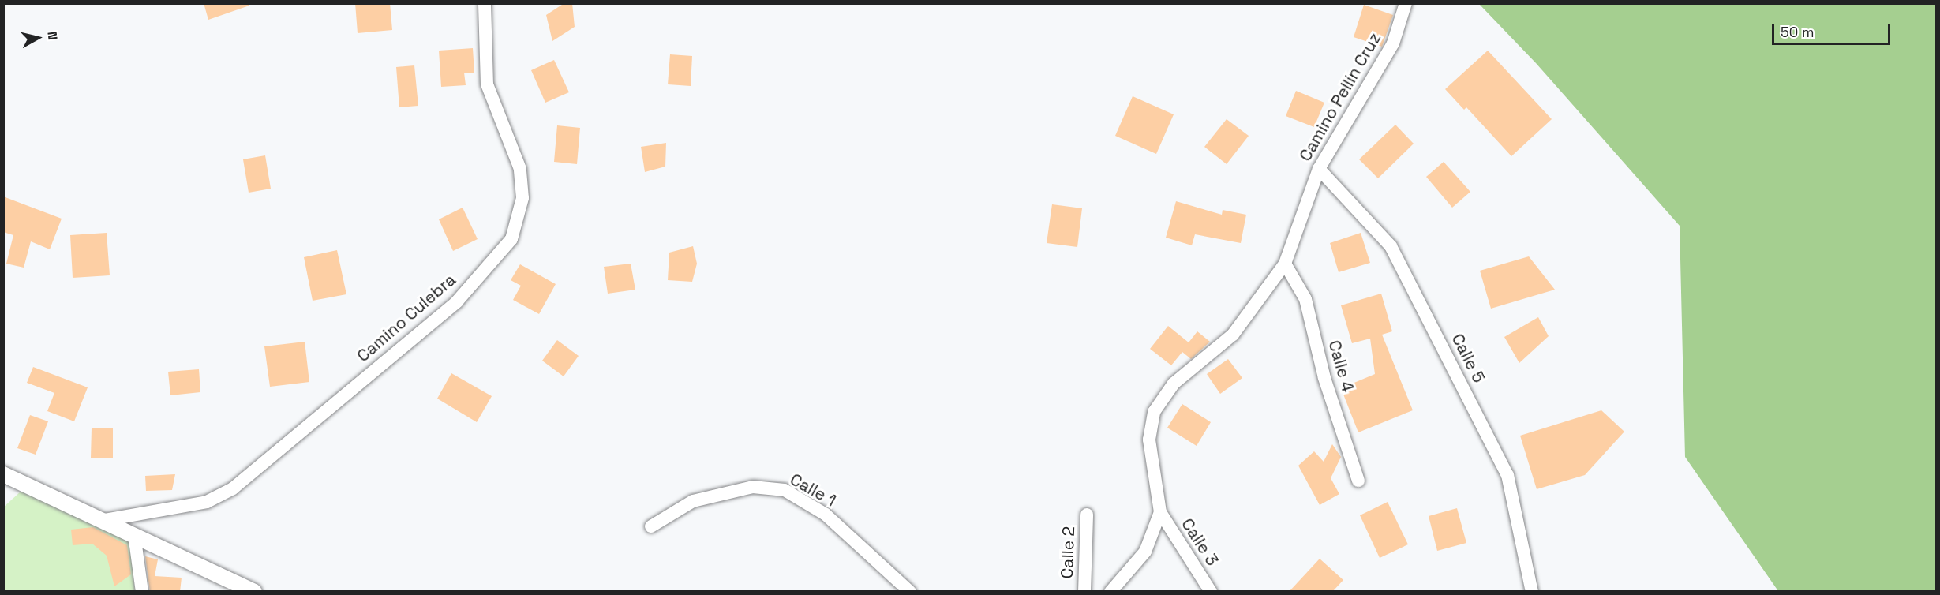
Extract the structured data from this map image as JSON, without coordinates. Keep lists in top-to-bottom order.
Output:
{
  "streets": {
    "street": [
      "Camino Pellín Cruz",
      "Camino Culebra",
      "Calle 5",
      "Calle 4",
      "Calle 1",
      "Calle 3",
      "Calle 2"
    ]
  },
  "crossings": [
    ["Camino Pellín Cruz", "Calle 5"],
    ["Camino Pellín Cruz", "Calle 4"],
    ["Camino Pellín Cruz", "Calle 3"]
  ],
  "scale_bar": "50 m",
  "north": "right"
}
